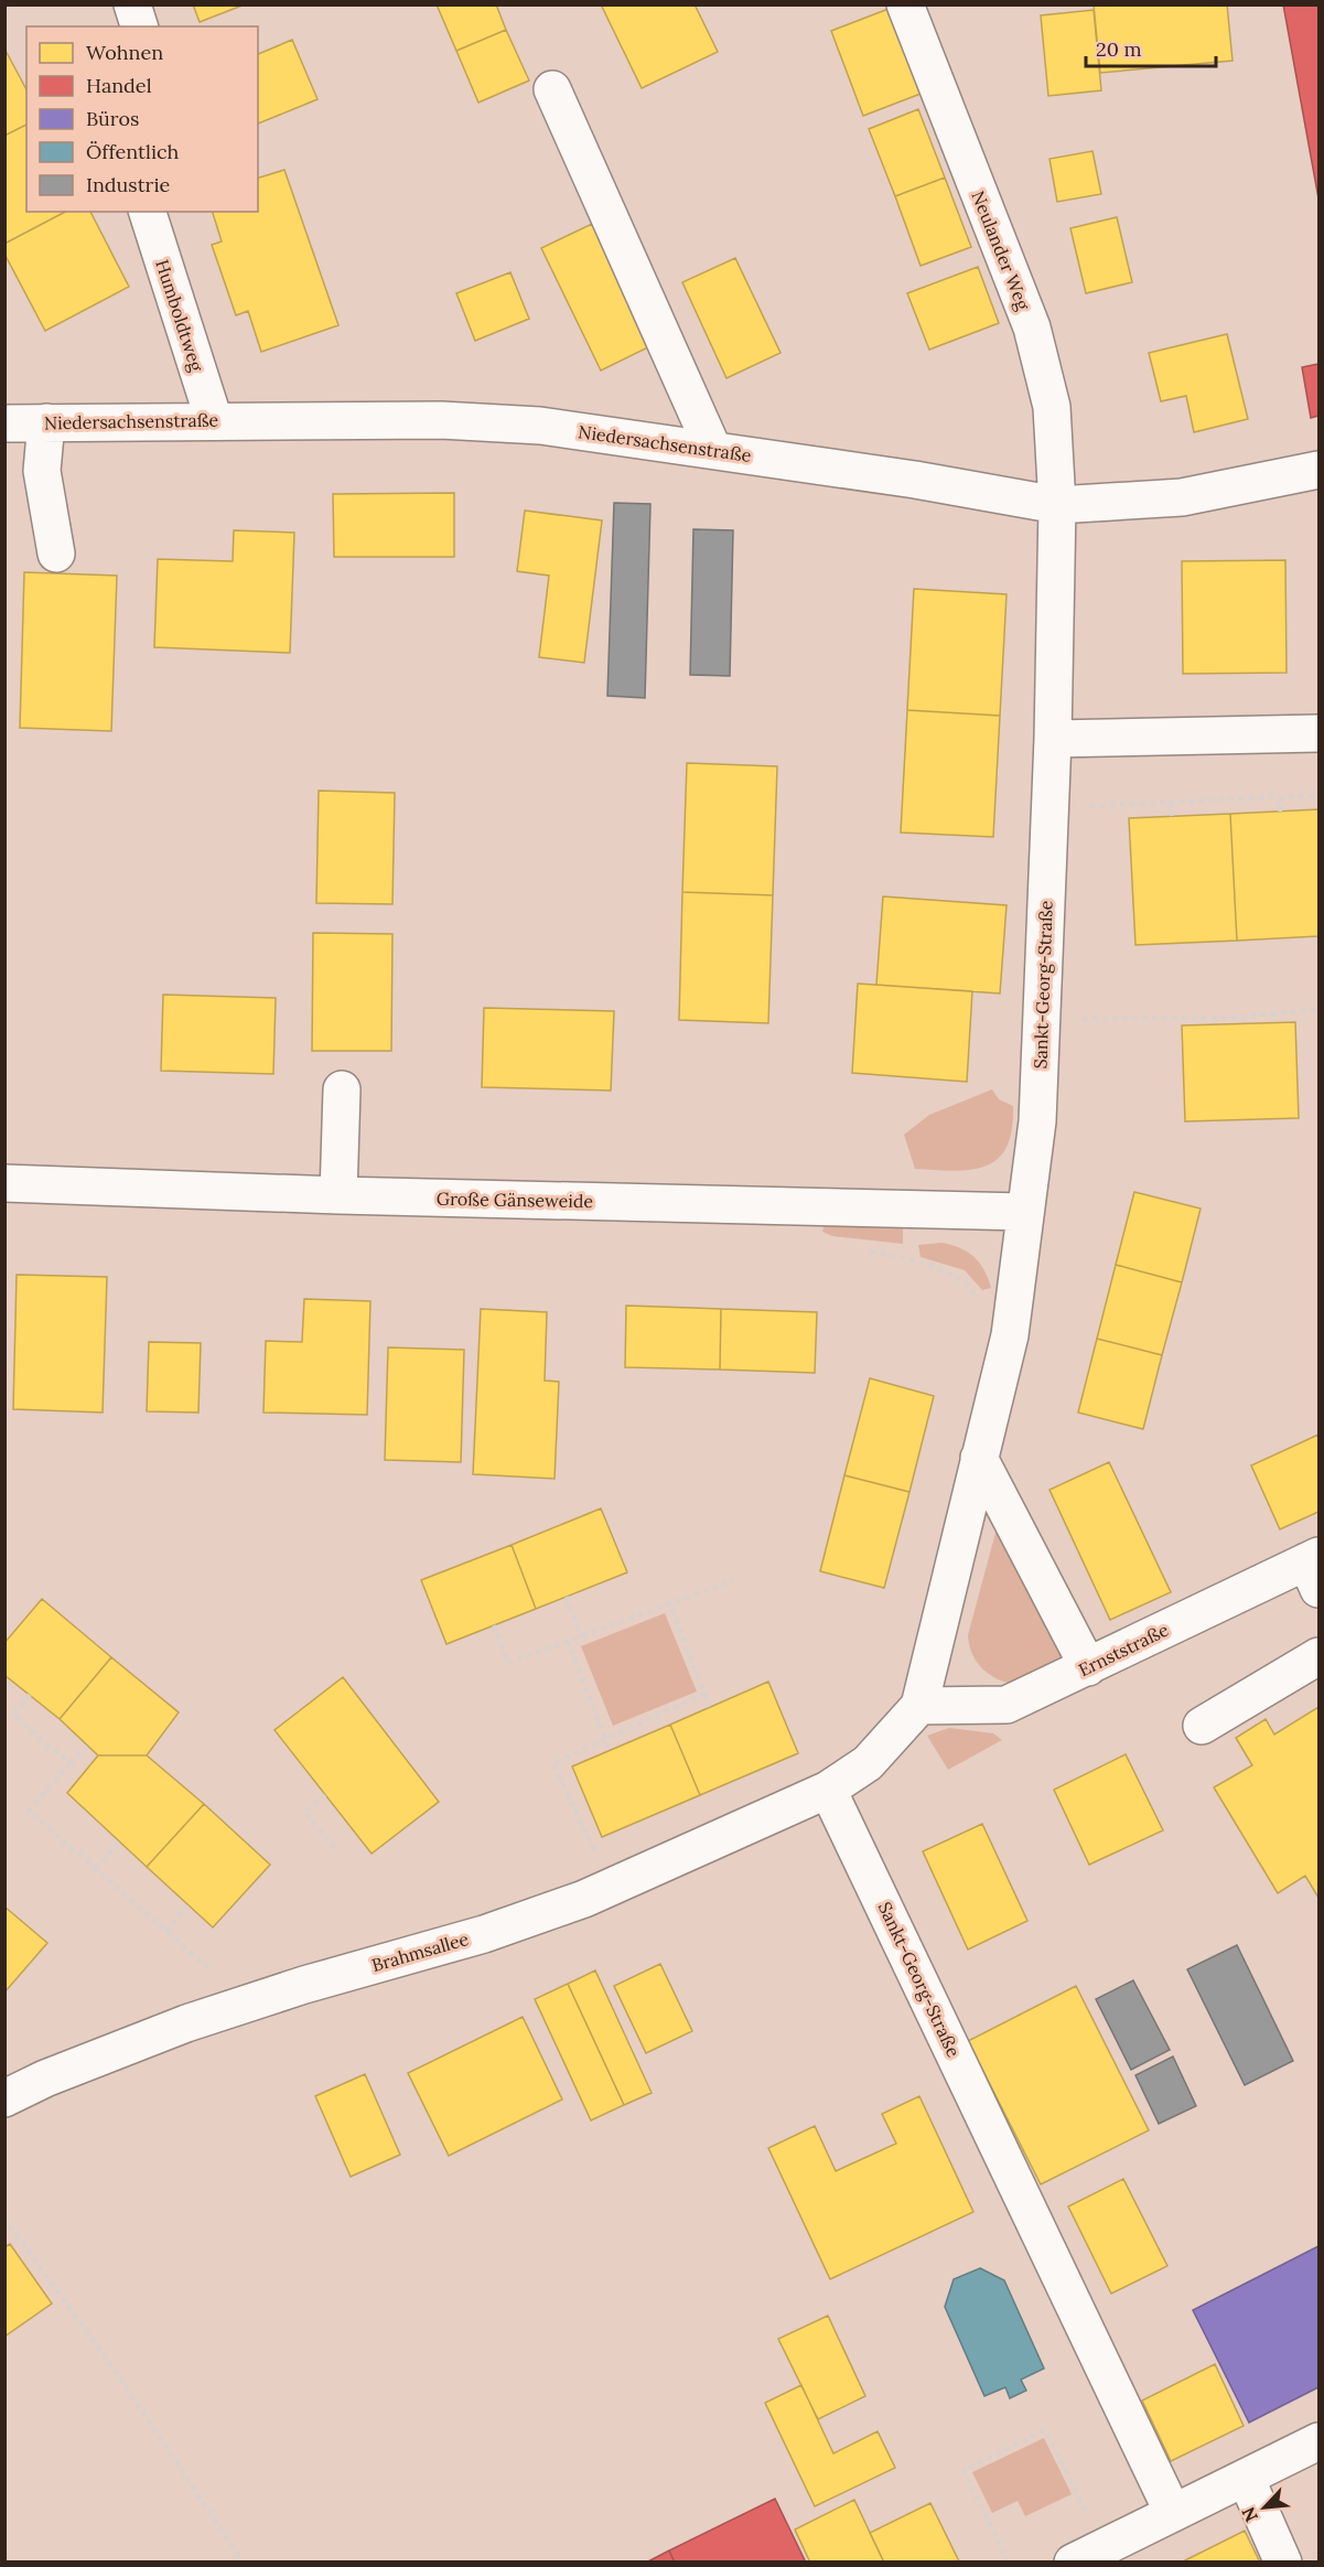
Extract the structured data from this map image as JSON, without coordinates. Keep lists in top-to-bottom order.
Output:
{
  "streets": {
    "street": [
      "Neulander Weg",
      "Humboldtweg",
      "Niedersachsenstraße",
      "Sankt-Georg-Straße",
      "Große Gänseweide",
      "Ernststraße",
      "Brahmsallee"
    ]
  },
  "crossings": [
    ["Neulander Weg", "Niedersachsenstraße"],
    ["Neulander Weg", "Sankt-Georg-Straße"],
    ["Humboldtweg", "Niedersachsenstraße"],
    ["Niedersachsenstraße", "Sankt-Georg-Straße"],
    ["Sankt-Georg-Straße", "Große Gänseweide"],
    ["Sankt-Georg-Straße", "Ernststraße"],
    ["Sankt-Georg-Straße", "Brahmsallee"]
  ],
  "legend": [
    "Wohnen",
    "Handel",
    "Büros",
    "Öffentlich",
    "Industrie"
  ],
  "scale_bar": "20 m",
  "north": "bottom left"
}
